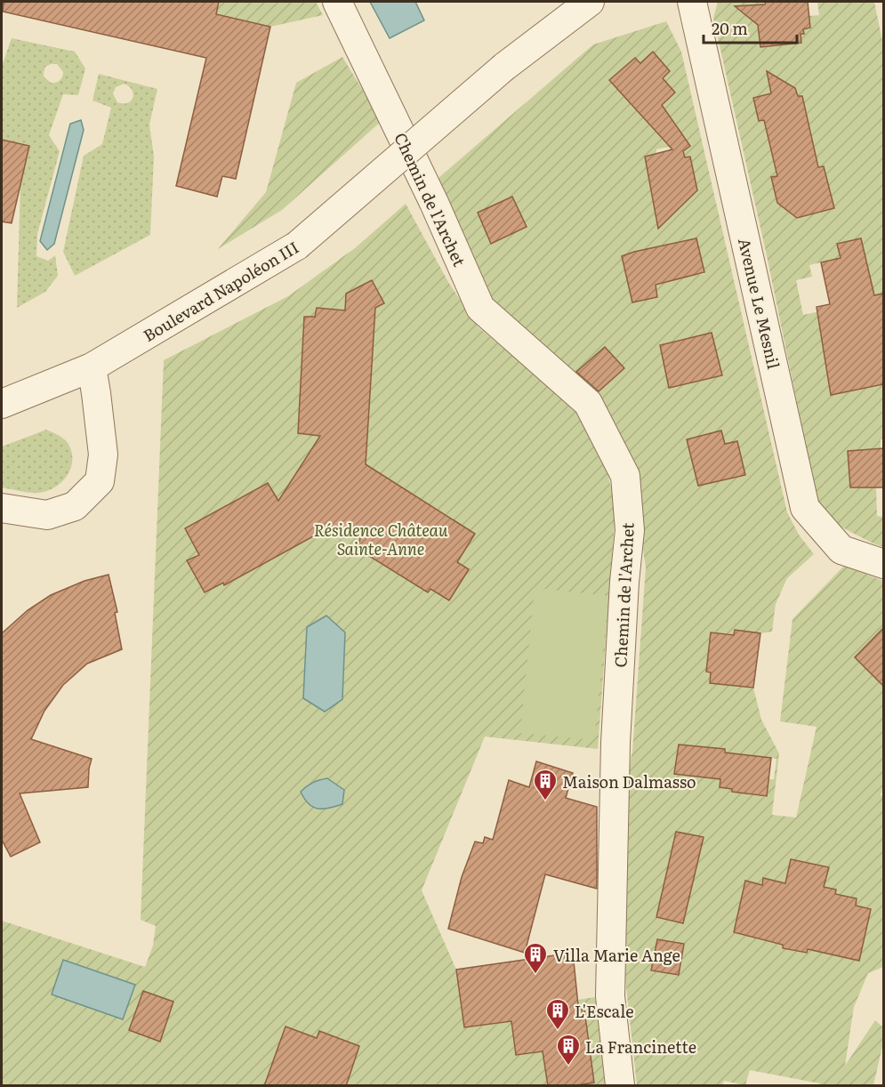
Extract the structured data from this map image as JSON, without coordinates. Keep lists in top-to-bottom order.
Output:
{
  "streets": {
    "street": ["Chemin de l'Archet", "Boulevard Napoléon III", "Avenue Le Mesnil"]
  },
  "parks": ["Résidence Château Sainte-Anne"],
  "places": {
    "building": [
      "Maison Dalmasso",
      "Villa Marie Ange",
      "L'Escale",
      "La Francinette"
    ]
  },
  "scale_bar": "20 m"
}
